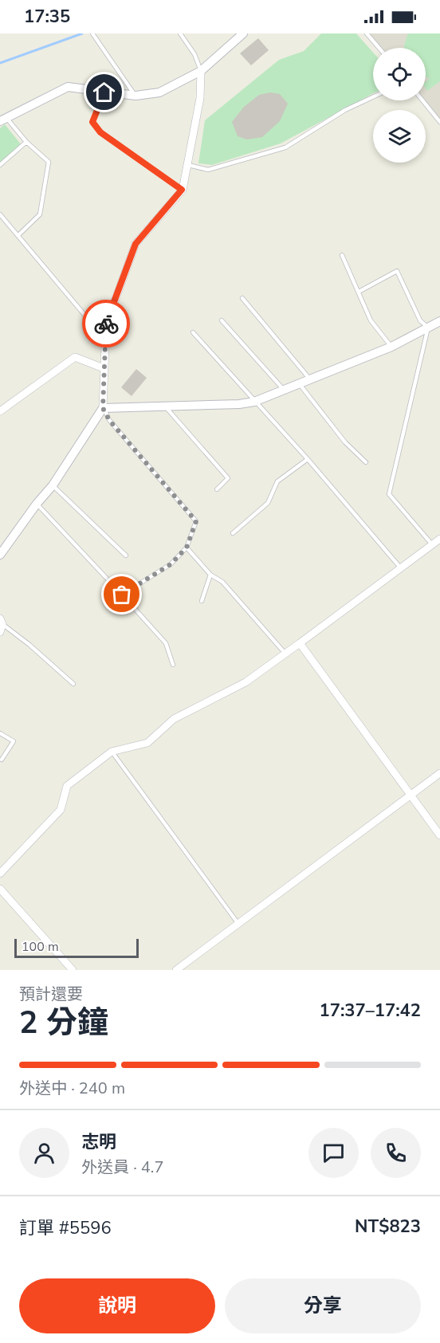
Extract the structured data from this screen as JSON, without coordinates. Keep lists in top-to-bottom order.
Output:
{
  "scale_bar": "100 m",
  "page": {
    "status": "17:35",
    "scale": "100 m",
    "heading": ["2 分鐘", "預計還要", "17:37–17:42"],
    "panel": [
      "志明",
      "外送員 · 4.7",
      "訂單 #5596",
      "NT$823"
    ],
    "bar": "外送中 · 240 m",
    "buttons": ["說明", "分享"]
  }
}
